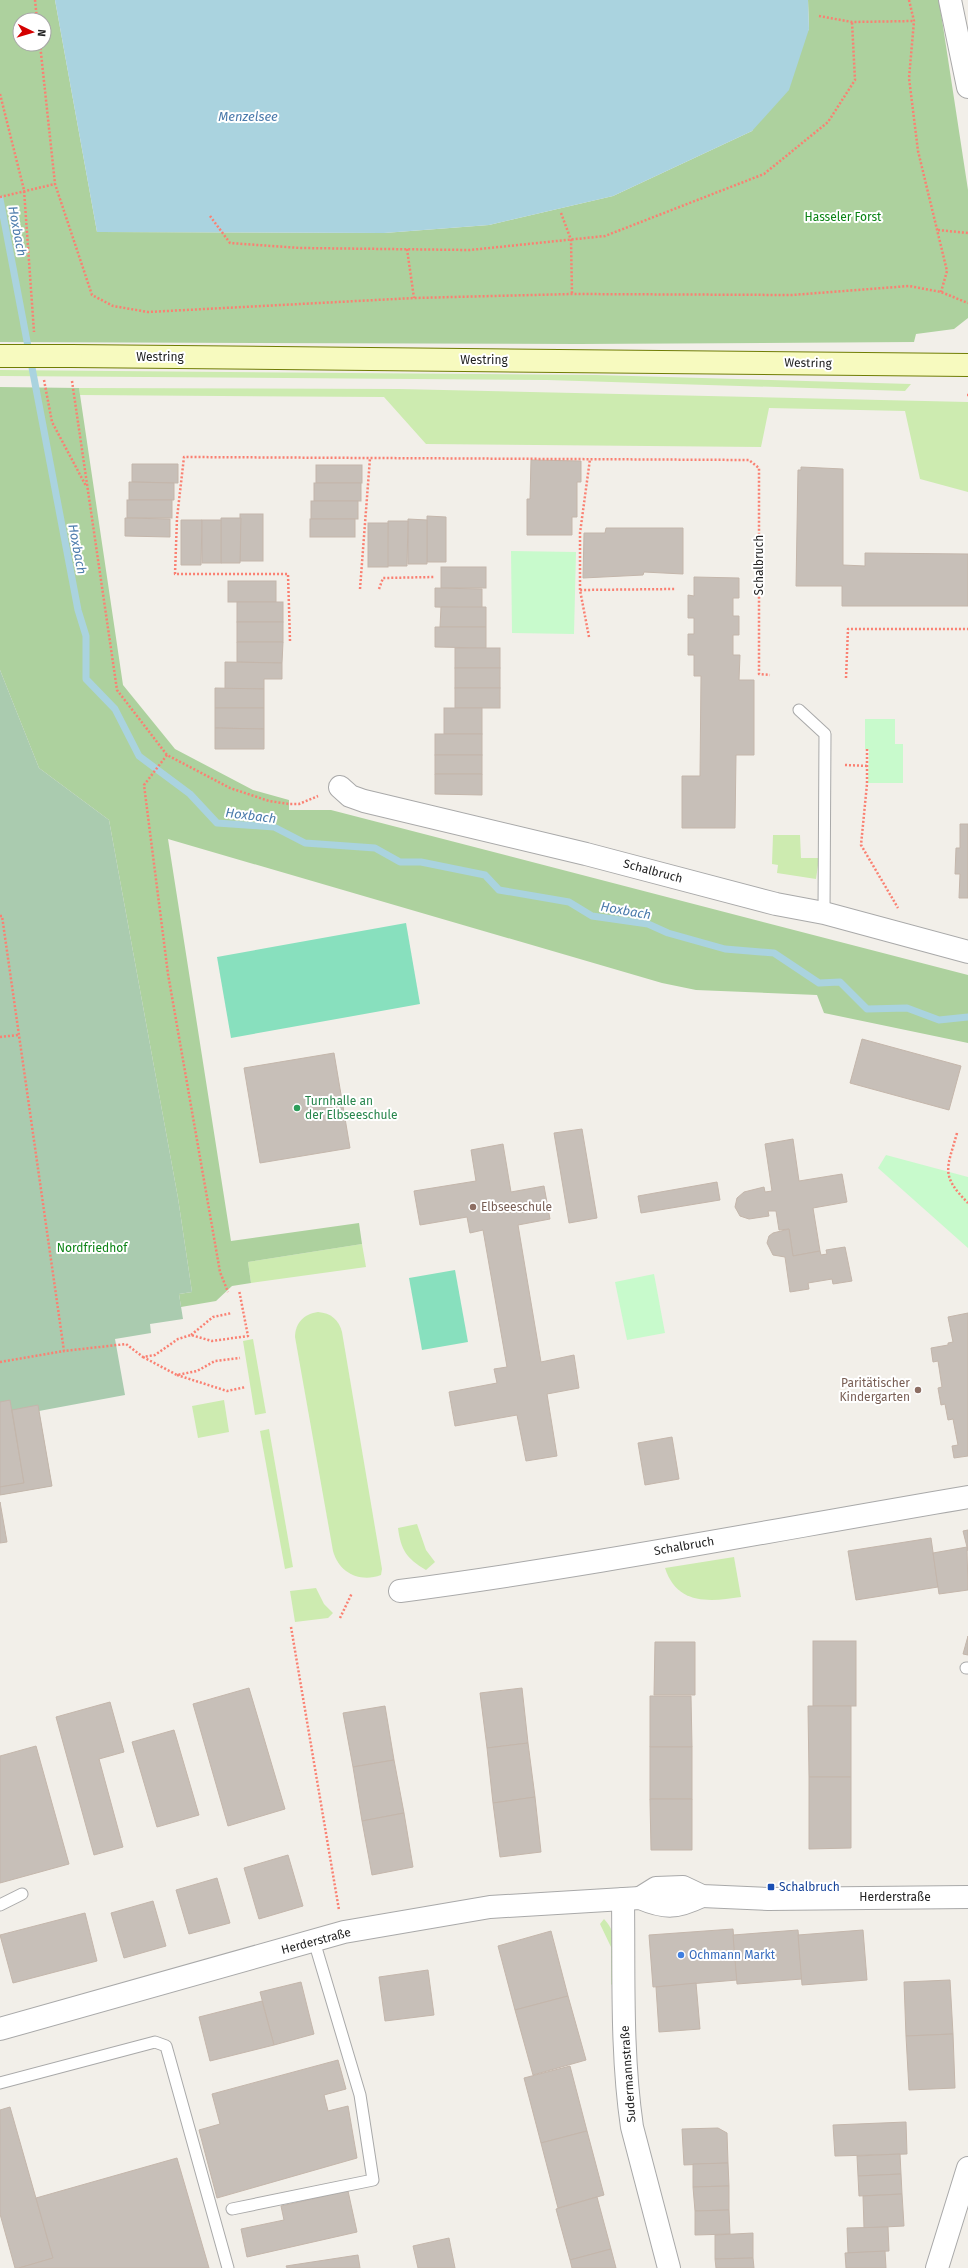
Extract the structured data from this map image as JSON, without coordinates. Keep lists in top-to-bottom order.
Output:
{
  "streets": {
    "main road": ["Westring"],
    "street": ["Schalbruch", "Herderstraße", "Sudermannstraße"]
  },
  "crossings": [
    ["Herderstraße", "Sudermannstraße"]
  ],
  "water": ["Menzelsee", "Hoxbach"],
  "parks": ["Hasseler Forst", "Nordfriedhof"],
  "places": {
    "other": [
      "Turnhalle an der Elbseeschule",
      "Elbseeschule",
      "Paritätischer Kindergarten",
      "Ochmann Markt"
    ],
    "transit": ["Schalbruch"]
  },
  "north": "right"
}
